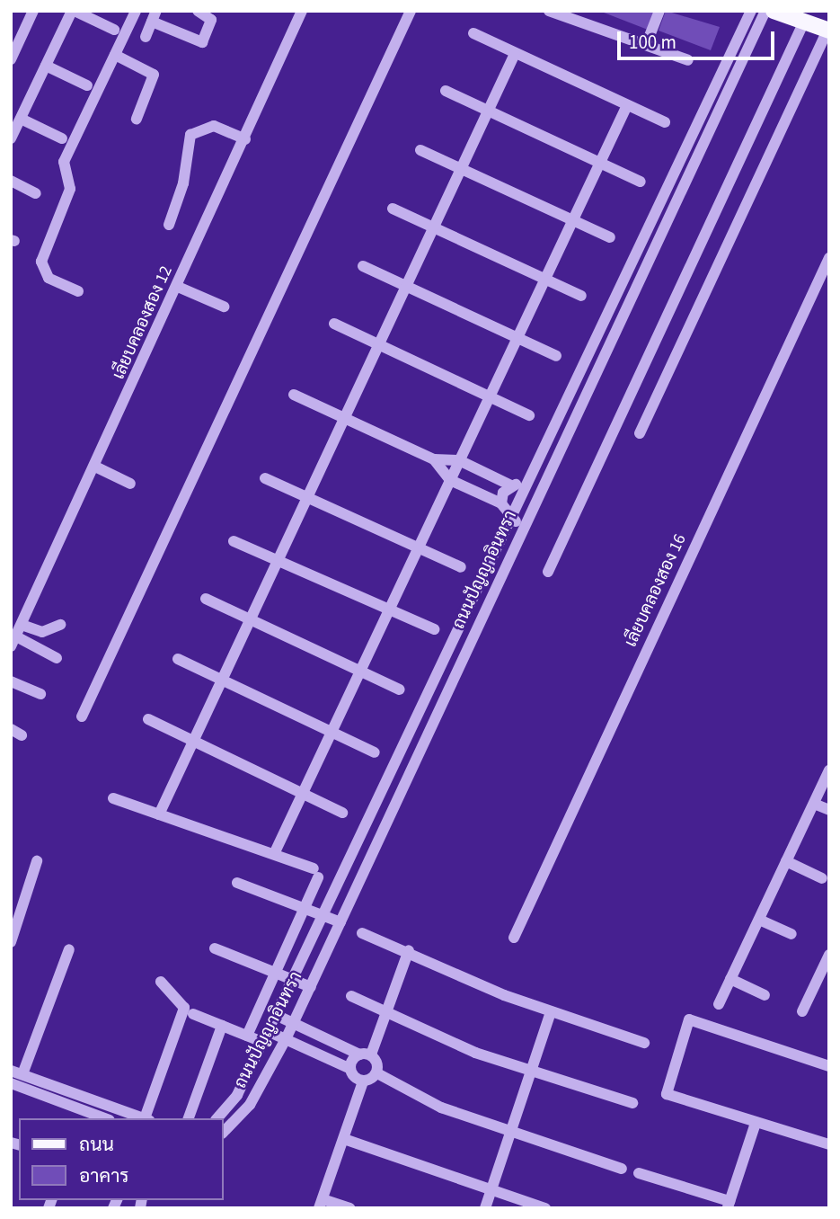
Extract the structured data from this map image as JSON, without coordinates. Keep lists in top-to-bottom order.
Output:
{
  "streets": {
    "street": ["เลียบคลองสอง 12", "ถนนปัญญาอินทรา", "เลียบคลองสอง 16"]
  },
  "legend": ["ถนน", "อาคาร"],
  "scale_bar": "100 m"
}
